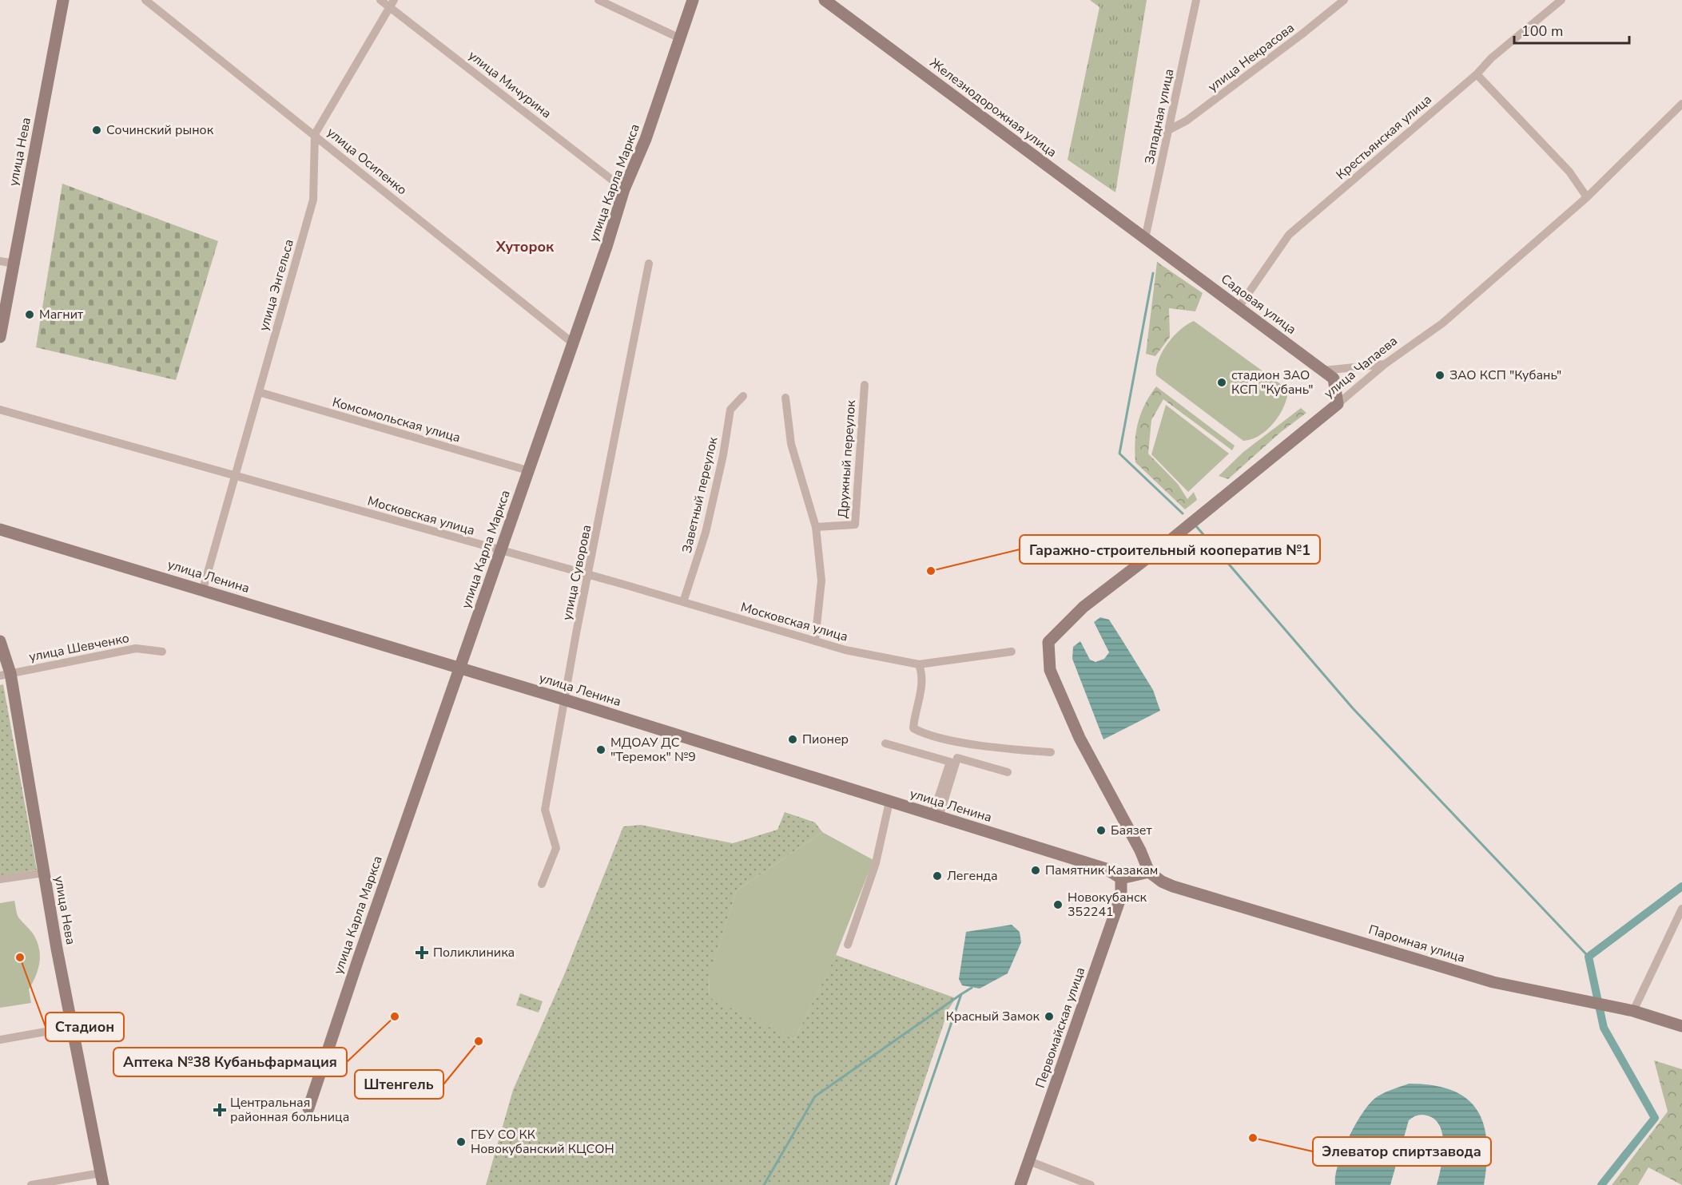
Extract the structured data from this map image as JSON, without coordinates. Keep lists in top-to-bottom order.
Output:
{
  "streets": {
    "main road": [
      "Железнодорожная улица",
      "улица Нева",
      "улица Карла Маркса",
      "Садовая улица",
      "улица Чапаева",
      "улица Ленина",
      "Паромная улица",
      "Первомайская улица"
    ],
    "street": [
      "улица Некрасова",
      "улица Мичурина",
      "Западная улица",
      "Крестьянская улица",
      "улица Осипенко",
      "улица Энгельса",
      "Комсомольская улица",
      "Дружный переулок",
      "Заветный переулок",
      "Московская улица",
      "улица Суворова",
      "улица Шевченко"
    ]
  },
  "crossings": [
    ["улица Некрасова", "Западная улица"],
    ["улица Мичурина", "улица Карла Маркса"],
    ["улица Мичурина", "улица Энгельса"],
    ["Железнодорожная улица", "Западная улица"],
    ["Железнодорожная улица", "Садовая улица"],
    ["Западная улица", "Садовая улица"],
    ["Крестьянская улица", "Садовая улица"],
    ["улица Нева", "улица Шевченко"],
    ["улица Осипенко", "улица Карла Маркса"],
    ["улица Осипенко", "улица Энгельса"],
    ["улица Карла Маркса", "Комсомольская улица"],
    ["улица Карла Маркса", "Московская улица"],
    ["улица Карла Маркса", "улица Ленина"],
    ["улица Энгельса", "Комсомольская улица"],
    ["улица Энгельса", "Московская улица"],
    ["улица Энгельса", "улица Ленина"],
    ["Садовая улица", "улица Чапаева"],
    ["улица Чапаева", "Паромная улица"],
    ["Заветный переулок", "Московская улица"],
    ["Московская улица", "улица Суворова"],
    ["улица Суворова", "улица Ленина"],
    ["улица Ленина", "Первомайская улица"]
  ],
  "districts": ["Хуторок"],
  "places": {
    "other": [
      "Сочинский рынок",
      "Магнит",
      "ЗАО КСП \"Кубань\"",
      "стадион ЗАО КСП \"Кубань\"",
      "Гаражно-строительный кооператив №1",
      "Пионер",
      "МДОАУ ДС \"Теремок\" №9",
      "Баязет",
      "Памятник Казакам",
      "Легенда",
      "Новокубанск 352241",
      "Стадион",
      "Аптека №38 Кубаньфармация",
      "Красный Замок",
      "Штенгель",
      "Элеватор спиртзавода",
      "ГБУ СО КК Новокубанский КЦСОН"
    ],
    "health": ["Поликлиника", "Центральная районная больница"]
  },
  "scale_bar": "100 m"
}
